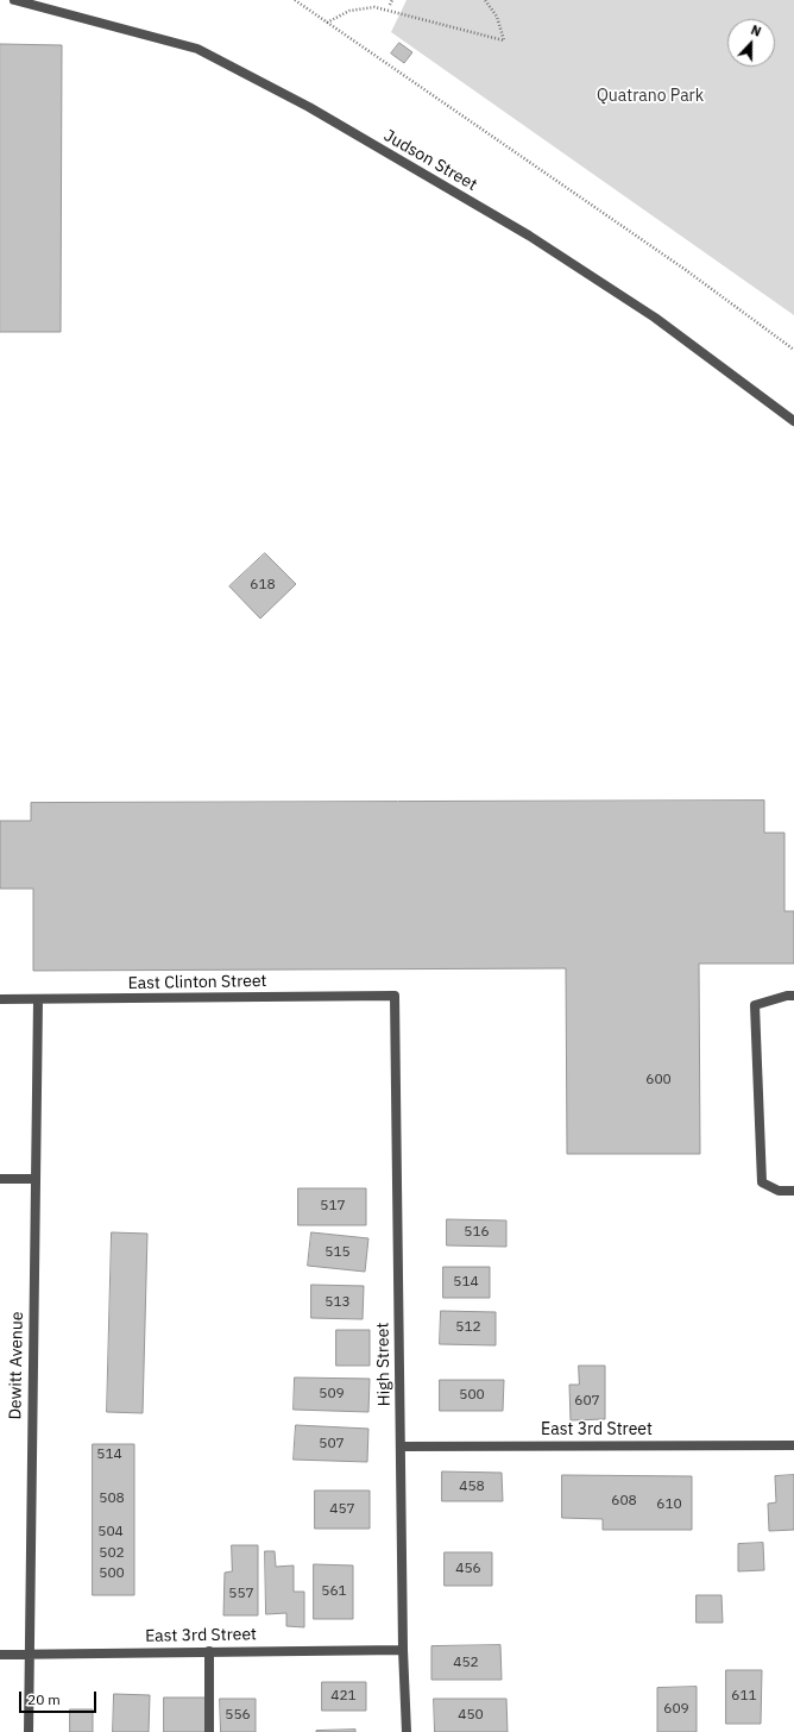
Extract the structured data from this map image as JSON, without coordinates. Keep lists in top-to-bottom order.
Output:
{
  "streets": {
    "street": [
      "Judson Street",
      "East Clinton Street",
      "High Street",
      "Dewitt Avenue",
      "East 3rd Street"
    ]
  },
  "crossings": [
    ["East Clinton Street", "High Street"],
    ["East Clinton Street", "Dewitt Avenue"],
    ["High Street", "East 3rd Street"],
    ["Dewitt Avenue", "East 3rd Street"]
  ],
  "parks": ["Quatrano Park"],
  "house_numbers": [
    "618",
    "600",
    "517",
    "516",
    "515",
    "514",
    "513",
    "512",
    "509",
    "500",
    "607",
    "507",
    "514",
    "458",
    "508",
    "608",
    "610",
    "457",
    "504",
    "502",
    "456",
    "500",
    "561",
    "557",
    "452",
    "421",
    "611",
    "609",
    "556",
    "450"
  ],
  "scale_bar": "20 m",
  "north": "top"
}
